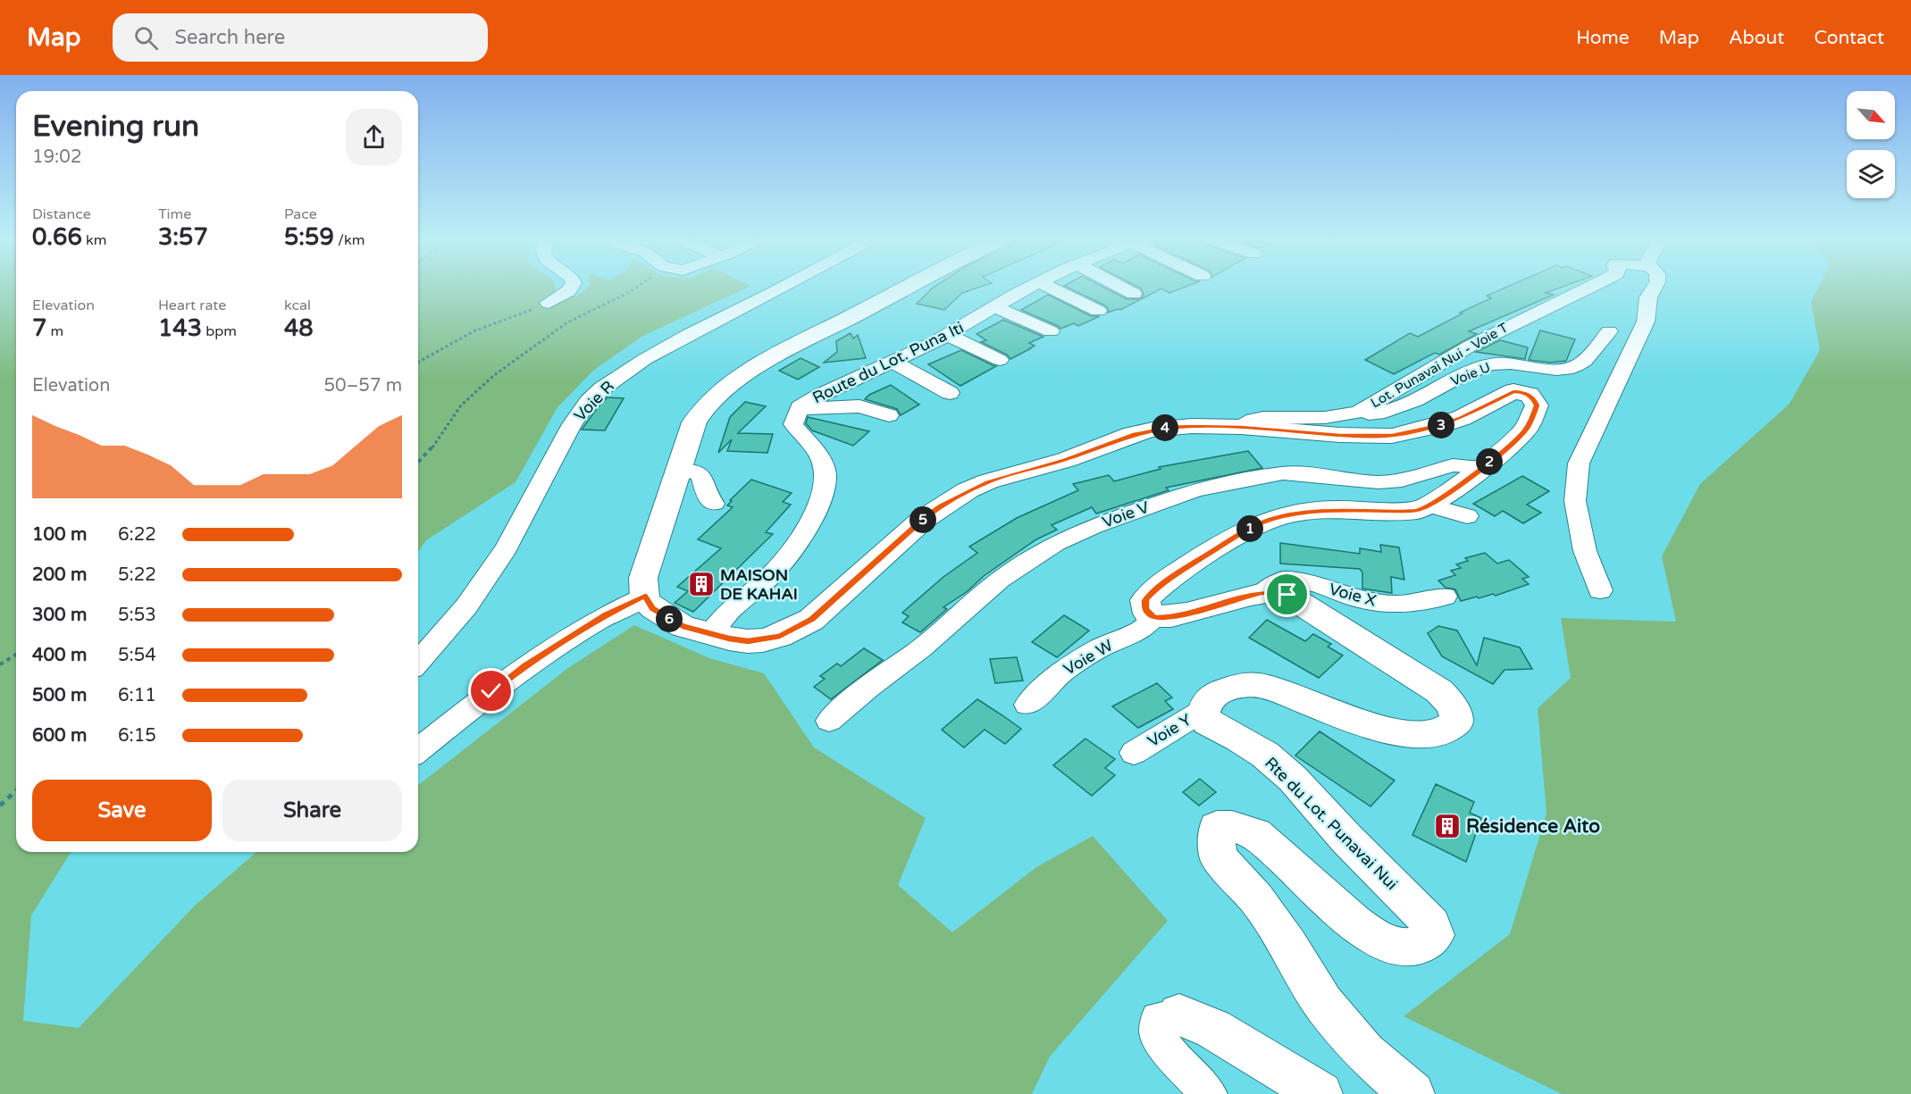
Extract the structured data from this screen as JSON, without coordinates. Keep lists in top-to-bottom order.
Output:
{
  "streets": {
    "main road": ["Rte du Lot. Punavai Nui"],
    "street": [
      "Route du Lot. Puna Iti",
      "Lot. Punavai Nui - Voie T",
      "Voie U",
      "Voie R",
      "Voie V",
      "Voie X",
      "Voie W",
      "Voie Y"
    ]
  },
  "crossings": [
    ["Lot. Punavai Nui - Voie T", "Voie U"],
    ["Voie Y", "Rte du Lot. Punavai Nui"]
  ],
  "places": {
    "building": ["MAISON DE KAHAI", "Résidence Aito"]
  },
  "north": "bottom right",
  "page": {
    "header": "Map",
    "search": "Search here",
    "nav": [
      "Home",
      "Map",
      "About",
      "Contact"
    ],
    "heading": ["Evening run", "19:02"],
    "stats": [
      ["Distance", "0.66 km"],
      ["Time", "3:57"],
      ["Pace", "5:59 /km"],
      ["Elevation", "7 m"],
      ["Heart rate", "143 bpm"],
      ["kcal", "48"]
    ],
    "chart": ["Elevation", "50–57 m"],
    "pins": [
      "3",
      "4",
      "2",
      "5",
      "1",
      "6"
    ],
    "list": [
      {
        "name": "100 m",
        "note": "6:22"
      },
      {
        "name": "200 m",
        "note": "5:22"
      },
      {
        "name": "300 m",
        "note": "5:53"
      },
      {
        "name": "400 m",
        "note": "5:54"
      },
      {
        "name": "500 m",
        "note": "6:11"
      },
      {
        "name": "600 m",
        "note": "6:15"
      }
    ],
    "buttons": ["Save", "Share"]
  }
}
